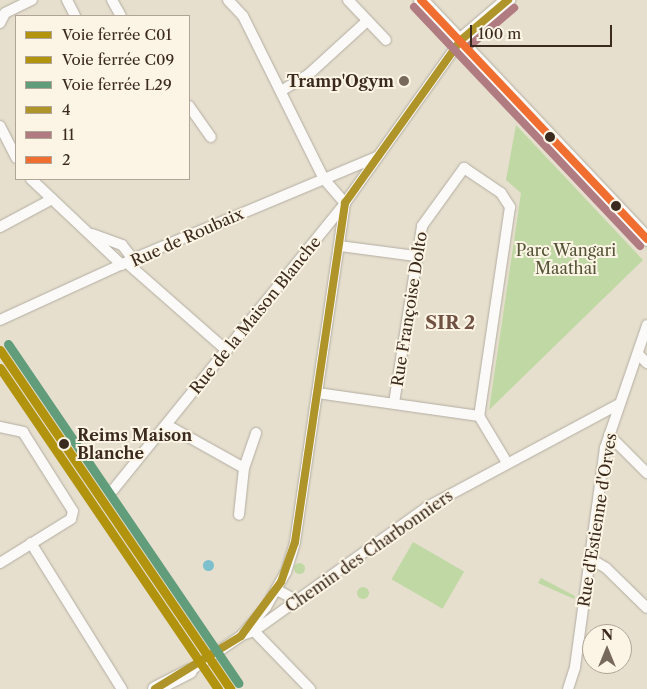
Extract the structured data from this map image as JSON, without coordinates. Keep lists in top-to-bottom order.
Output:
{
  "streets": {
    "street": [
      "Rue de Roubaix",
      "Rue Françoise Dolto",
      "Rue de la Maison Blanche",
      "Rue d'Estienne d'Orves",
      "Chemin des Charbonniers"
    ]
  },
  "crossings": [
    ["Rue de Roubaix", "Rue de la Maison Blanche"],
    ["Rue d'Estienne d'Orves", "Chemin des Charbonniers"]
  ],
  "districts": ["SIR 2"],
  "parks": ["Parc Wangari Maathai"],
  "places": ["Tramp'Ogym", "Reims Maison Blanche"],
  "lines": [
    "transit line 4",
    "transit line 2",
    "transit line 11",
    "rail line L29",
    "rail line C01",
    "rail line C09"
  ],
  "legend": [
    "Voie ferrée C01",
    "Voie ferrée C09",
    "Voie ferrée L29",
    "4",
    "11",
    "2"
  ],
  "scale_bar": "100 m",
  "north": "top"
}
